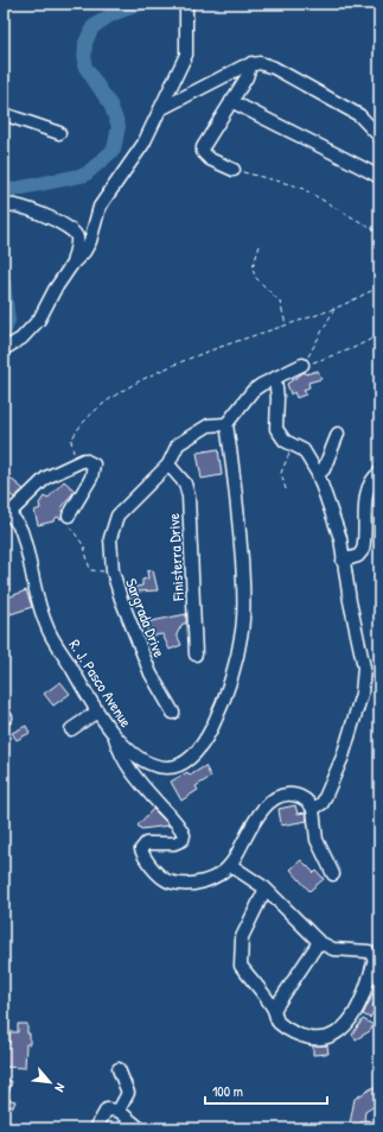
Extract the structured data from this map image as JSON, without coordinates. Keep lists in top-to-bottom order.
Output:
{
  "streets": {
    "street": ["Finisterra Drive", "Sargrada Drive", "R. J. Pasco Avenue"]
  },
  "crossings": [
    ["Finisterra Drive", "Sargrada Drive"],
    ["Sargrada Drive", "R. J. Pasco Avenue"]
  ],
  "scale_bar": "100 m",
  "north": "bottom right"
}
